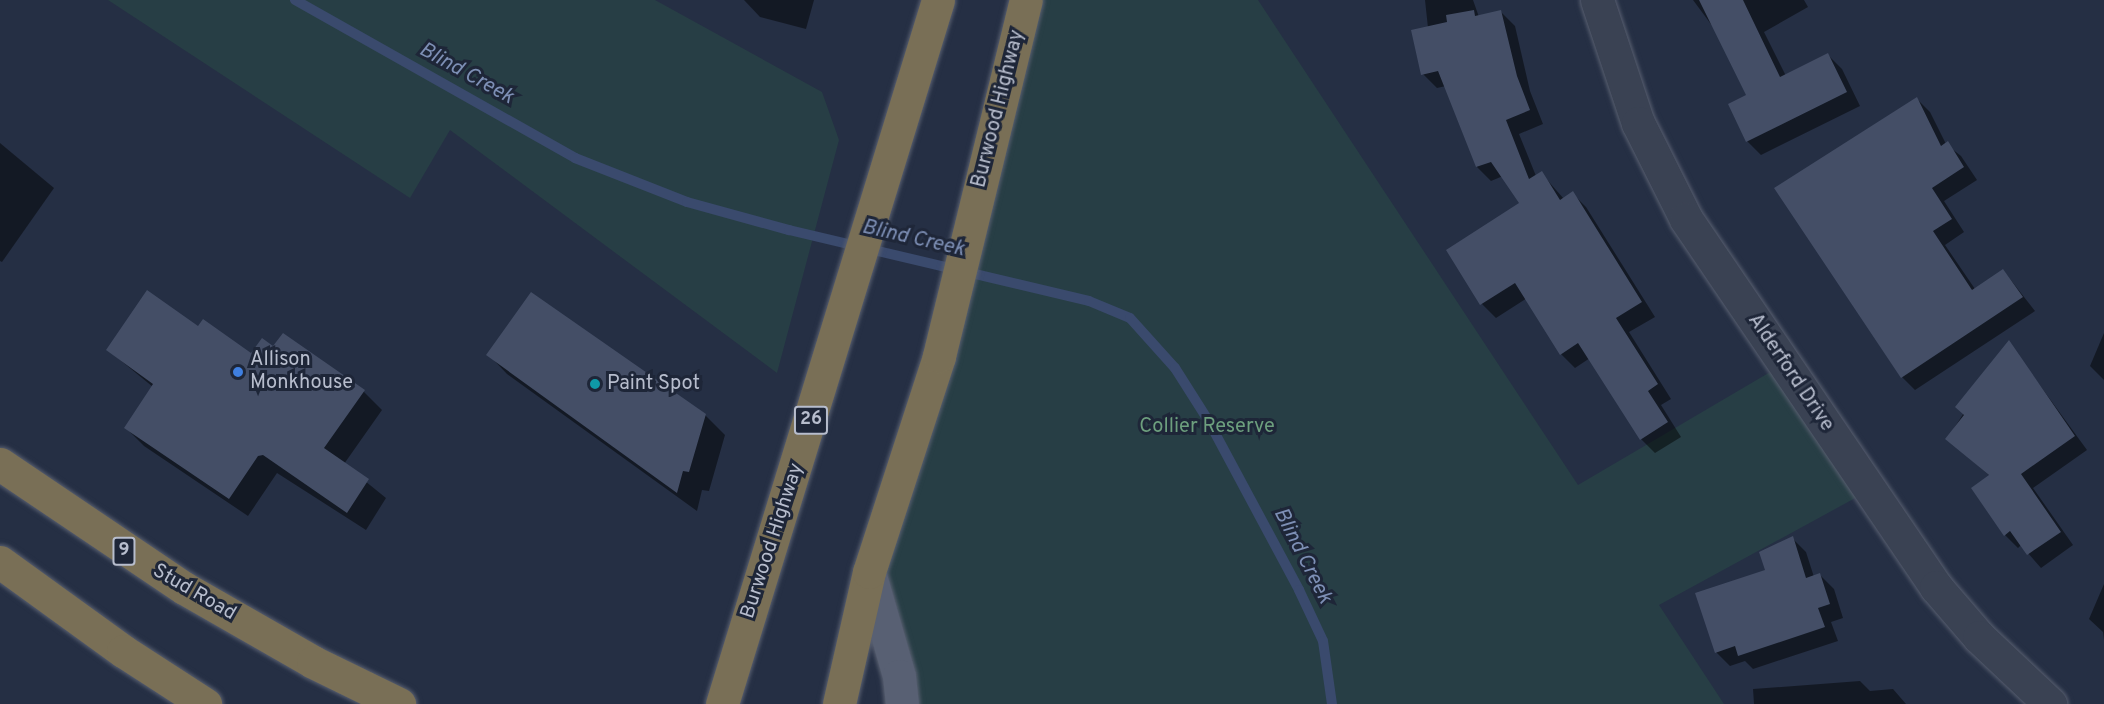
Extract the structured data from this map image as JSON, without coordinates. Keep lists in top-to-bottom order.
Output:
{
  "streets": {
    "highway": [
      "Burwood Highway",
      "26",
      "9",
      "Stud Road"
    ],
    "street": ["Alderford Drive"]
  },
  "water": ["Blind Creek"],
  "parks": ["Collier Reserve"],
  "places": ["Allison Monkhouse", "Paint Spot"]
}
